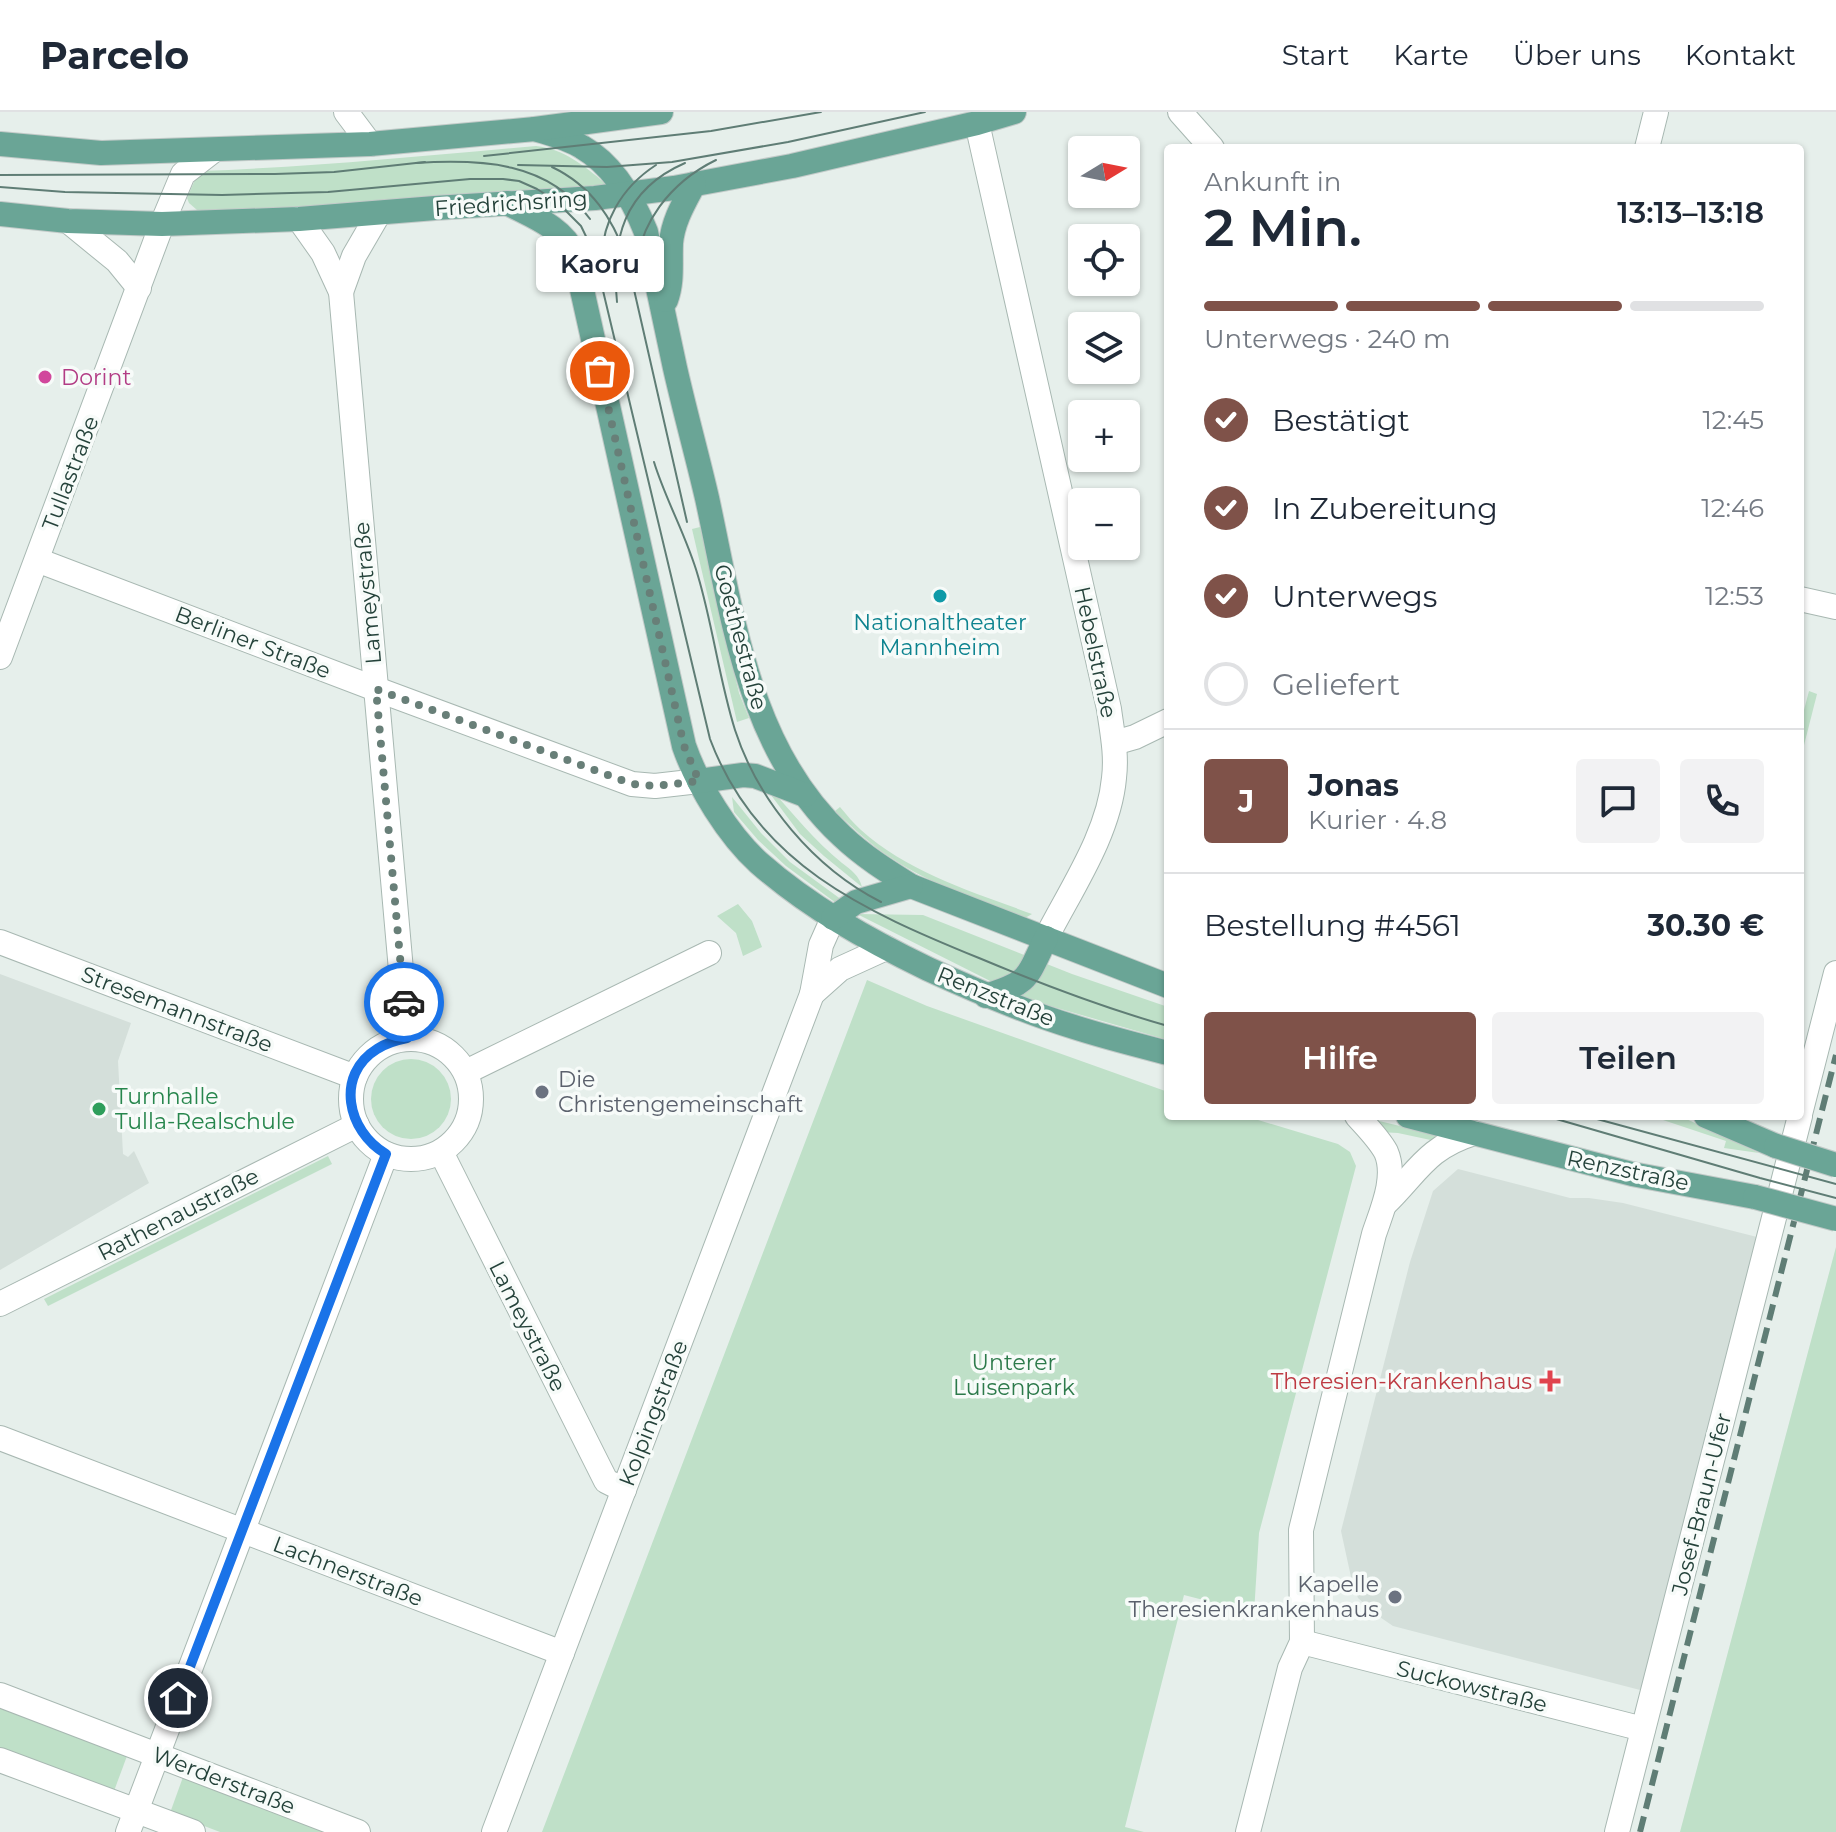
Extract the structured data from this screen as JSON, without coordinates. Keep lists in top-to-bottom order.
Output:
{
  "streets": {
    "main road": ["Friedrichsring", "Goethestraße", "Renzstraße"],
    "street": [
      "Tullastraße",
      "Lameystraße",
      "Berliner Straße",
      "Hebelstraße",
      "Stresemannstraße",
      "Rathenaustraße",
      "Kolpingstraße",
      "Josef-Braun-Ufer",
      "Lachnerstraße",
      "Suckowstraße",
      "Werderstraße"
    ]
  },
  "crossings": [
    ["Friedrichsring", "Tullastraße"],
    ["Friedrichsring", "Lameystraße"],
    ["Friedrichsring", "Goethestraße"],
    ["Friedrichsring", "Hebelstraße"],
    ["Tullastraße", "Berliner Straße"],
    ["Lameystraße", "Berliner Straße"],
    ["Lameystraße", "Stresemannstraße"],
    ["Lameystraße", "Rathenaustraße"],
    ["Lameystraße", "Kolpingstraße"],
    ["Goethestraße", "Hebelstraße"],
    ["Renzstraße", "Kolpingstraße"],
    ["Stresemannstraße", "Rathenaustraße"],
    ["Kolpingstraße", "Lachnerstraße"],
    ["Josef-Braun-Ufer", "Suckowstraße"]
  ],
  "parks": ["Unterer Luisenpark"],
  "places": {
    "other": [
      "Kaoru",
      "Dorint",
      "Nationaltheater Mannheim",
      "Die Christengemeinschaft",
      "Turnhalle Tulla-Realschule",
      "Kapelle Theresienkrankenhaus"
    ],
    "health": ["Theresien-Krankenhaus"]
  },
  "north": "right",
  "page": {
    "header": "Parcelo",
    "nav": [
      "Start",
      "Karte",
      "Über uns",
      "Kontakt"
    ],
    "map_buttons": ["+", "−"],
    "heading": ["2 Min.", "Ankunft in", "13:13–13:18"],
    "panel": [
      "Jonas",
      "Kurier · 4.8",
      "Bestellung #4561",
      "30.30 €"
    ],
    "bubble": "Kaoru",
    "bar": "Unterwegs · 240 m",
    "list": [
      ["Bestätigt", "12:45"],
      ["In Zubereitung", "12:46"],
      ["Unterwegs", "12:53"],
      "Geliefert"
    ],
    "round": "J",
    "buttons": ["Hilfe", "Teilen"]
  }
}
